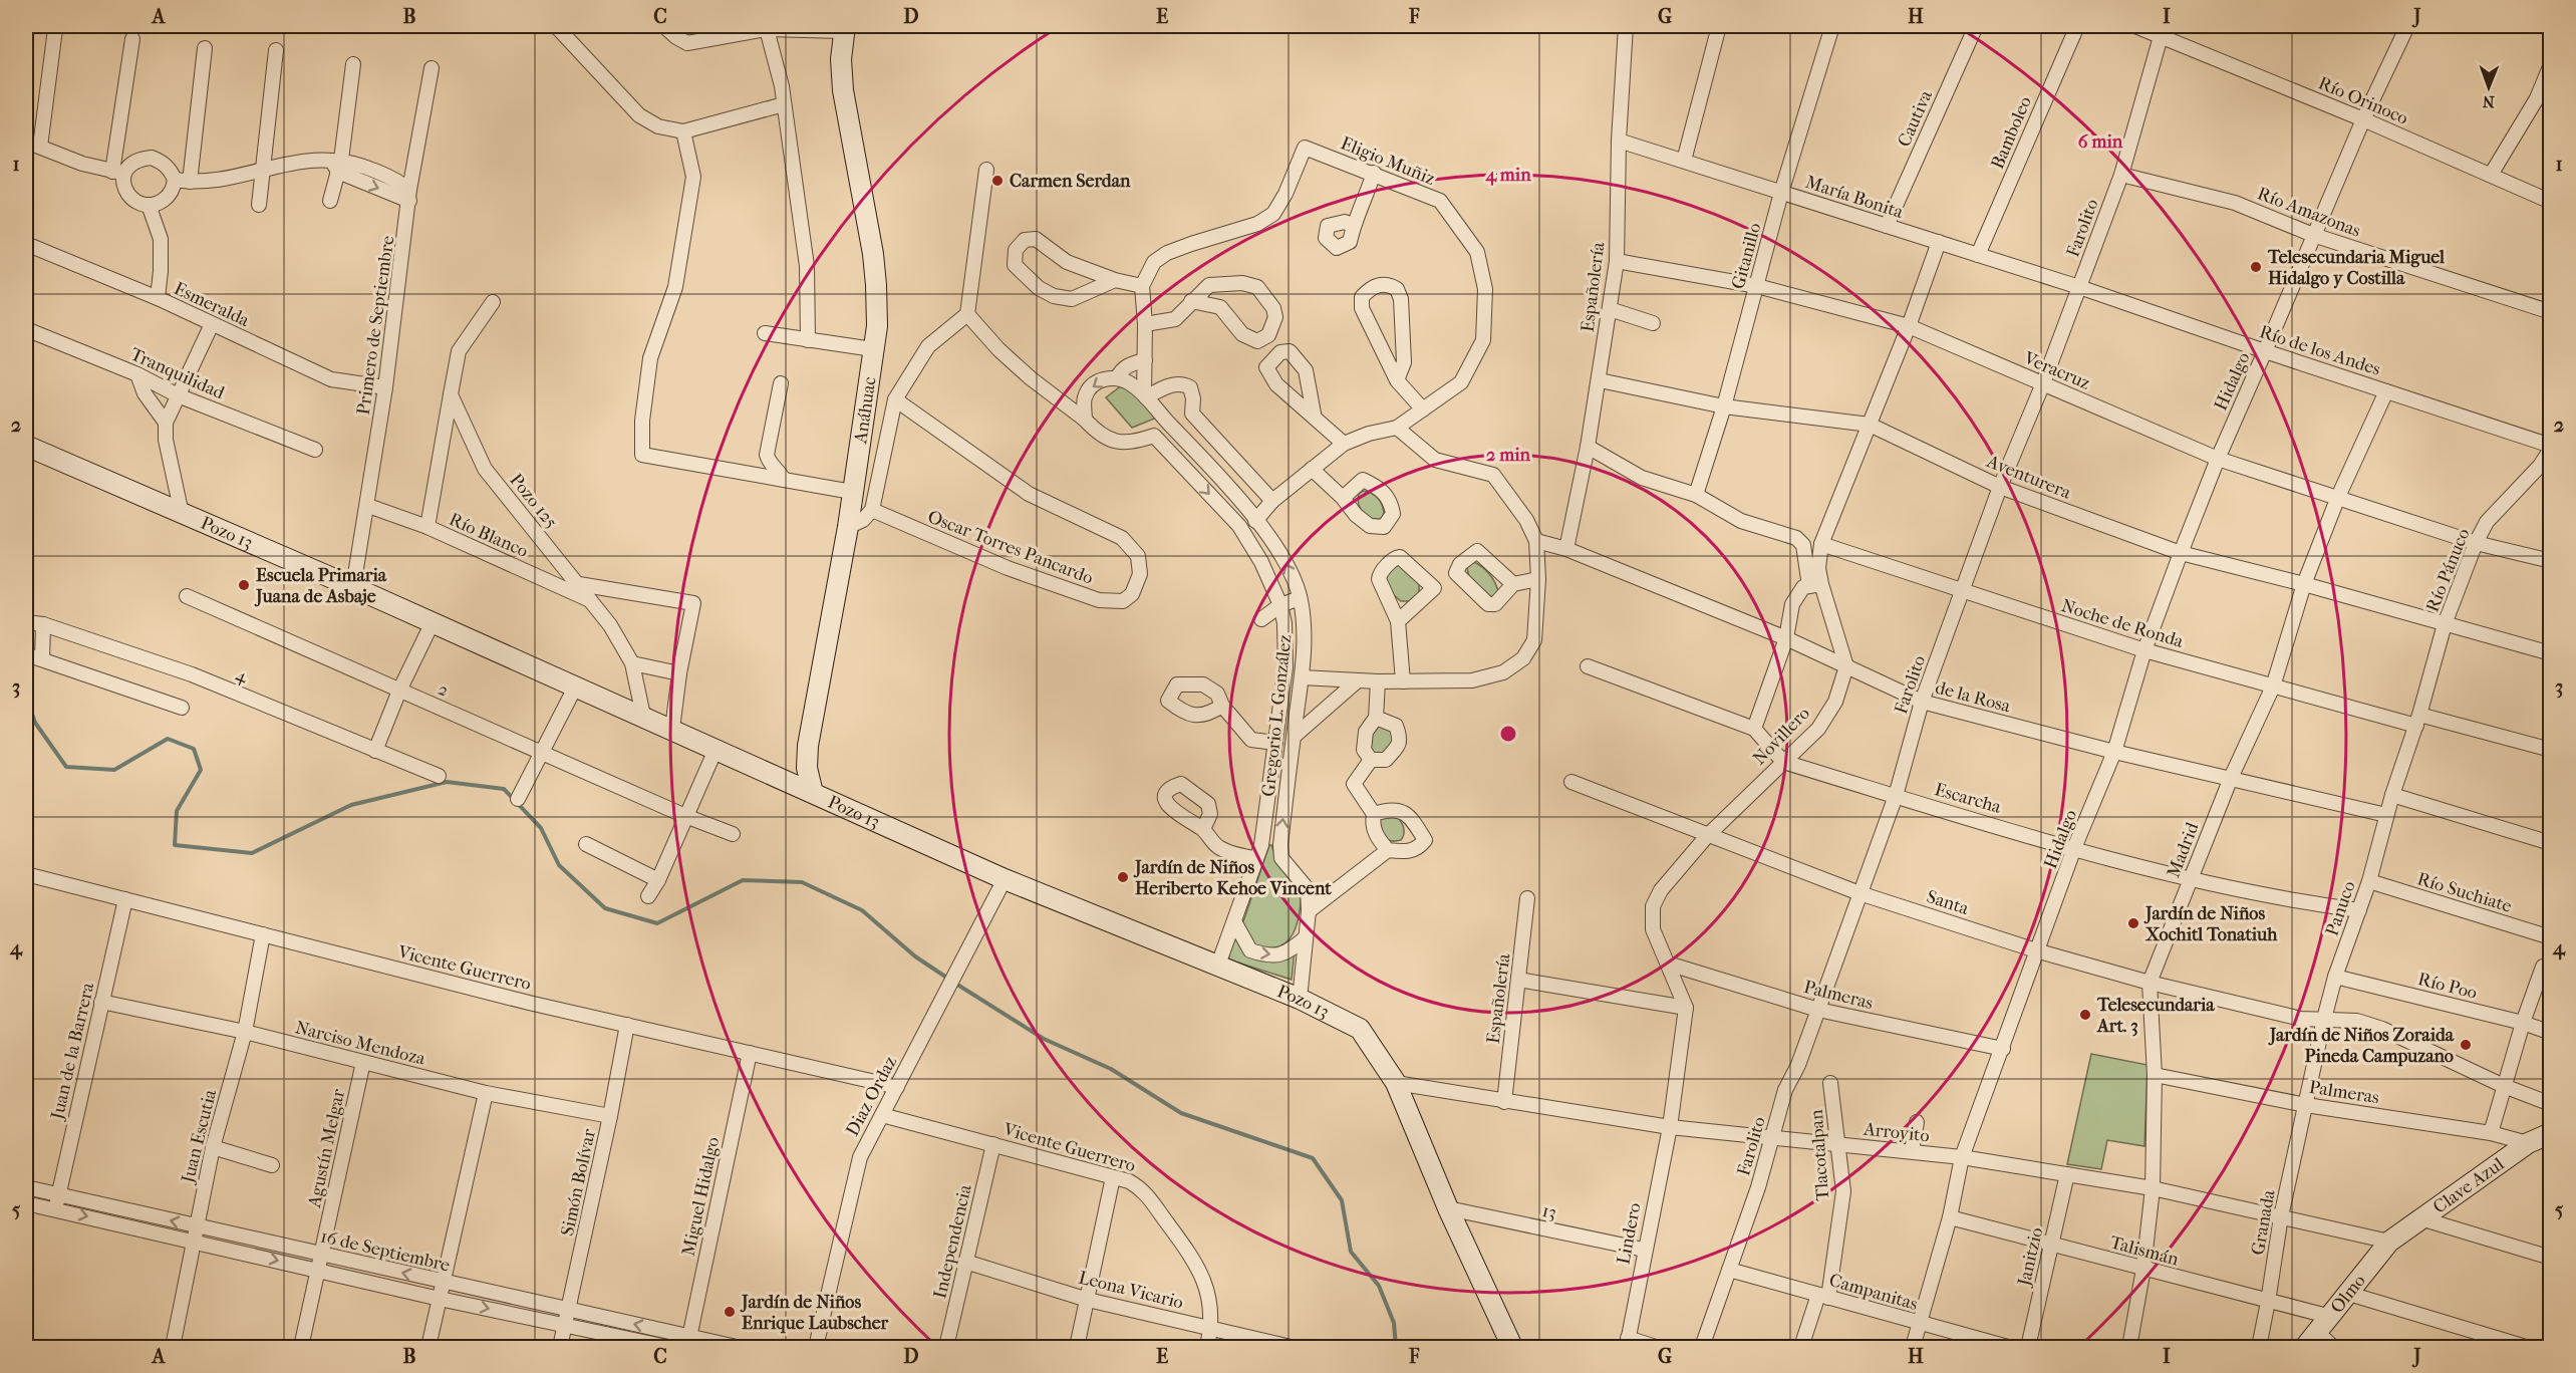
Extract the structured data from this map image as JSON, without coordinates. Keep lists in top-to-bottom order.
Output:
{
  "streets": {
    "main road": [
      "Anáhuac",
      "Pozo 13",
      "Clave Azul",
      "Olmo"
    ],
    "street": [
      "Río Orinoco",
      "Cautiva",
      "Bamboleo",
      "Eligio Muñiz",
      "María Bonita",
      "Río Amazonas",
      "Farolito",
      "Gitanillo",
      "Españolería",
      "Esmeralda",
      "Primero de Septiembre",
      "Río de los Andes",
      "Veracruz",
      "Tranquilidad",
      "Hidalgo",
      "Aventurera",
      "Pozo 125",
      "Río Blanco",
      "Oscar Torres Pancardo",
      "Río Pánuco",
      "Noche de Ronda",
      "4",
      "2",
      "de la Rosa",
      "Gregorio L. González",
      "Novillero",
      "Escarcha",
      "Madrid",
      "Río Suchiate",
      "Santa",
      "Panuco",
      "Vicente Guerrero",
      "Río Poo",
      "Palmeras",
      "Narciso Mendoza",
      "Juan de la Barrera",
      "Diaz Ordaz",
      "Arroyito",
      "Juan Escutia",
      "Agustín Melgar",
      "Tlacotalpan",
      "Simón Bolívar",
      "Miguel Hidalgo",
      "13",
      "Granada",
      "Lindero",
      "Independencia",
      "16 de Septiembre",
      "Talismán",
      "Janitzio",
      "Leona Vicario",
      "Campanitas"
    ]
  },
  "crossings": [
    ["Río Orinoco", "Farolito"],
    ["Río Orinoco", "Hidalgo"],
    ["Cautiva", "María Bonita"],
    ["Bamboleo", "María Bonita"],
    ["Eligio Muñiz", "Gregorio L. González"],
    ["María Bonita", "Farolito"],
    ["María Bonita", "Gitanillo"],
    ["María Bonita", "Españolería"],
    ["María Bonita", "Río de los Andes"],
    ["Río Amazonas", "Farolito"],
    ["Río Amazonas", "Hidalgo"],
    ["Farolito", "Río de los Andes"],
    ["Farolito", "Veracruz"],
    ["Farolito", "Aventurera"],
    ["Farolito", "Noche de Ronda"],
    ["Farolito", "de la Rosa"],
    ["Farolito", "Escarcha"],
    ["Farolito", "Santa"],
    ["Farolito", "Palmeras"],
    ["Farolito", "Arroyito"],
    ["Farolito", "Campanitas"],
    ["Gitanillo", "Veracruz"],
    ["Gitanillo", "Aventurera"],
    ["Españolería", "Veracruz"],
    ["Españolería", "Aventurera"],
    ["Españolería", "de la Rosa"],
    ["Españolería", "Arroyito"],
    ["Esmeralda", "Primero de Septiembre"],
    ["Primero de Septiembre", "Pozo 13"],
    ["Primero de Septiembre", "Río Blanco"],
    ["Río de los Andes", "Hidalgo"],
    ["Río de los Andes", "Río Pánuco"],
    ["Río de los Andes", "Madrid"],
    ["Veracruz", "Hidalgo"],
    ["Veracruz", "Río Pánuco"],
    ["Veracruz", "Madrid"],
    ["Hidalgo", "Aventurera"],
    ["Hidalgo", "Noche de Ronda"],
    ["Hidalgo", "de la Rosa"],
    ["Hidalgo", "Escarcha"],
    ["Hidalgo", "Santa"],
    ["Hidalgo", "Palmeras"],
    ["Hidalgo", "Arroyito"],
    ["Hidalgo", "Talismán"],
    ["Hidalgo", "Campanitas"],
    ["Anáhuac", "Pozo 13"],
    ["Aventurera", "Río Pánuco"],
    ["Aventurera", "Madrid"],
    ["Pozo 125", "Pozo 13"],
    ["Pozo 125", "Río Blanco"],
    ["Pozo 13", "Gregorio L. González"],
    ["Pozo 13", "Diaz Ordaz"],
    ["Pozo 13", "Arroyito"],
    ["Pozo 13", "13"],
    ["Río Pánuco", "Noche de Ronda"],
    ["Río Pánuco", "Panuco"],
    ["Noche de Ronda", "Madrid"],
    ["Noche de Ronda", "Panuco"],
    ["de la Rosa", "Novillero"],
    ["de la Rosa", "Madrid"],
    ["de la Rosa", "Panuco"],
    ["Novillero", "Escarcha"],
    ["Novillero", "Santa"],
    ["Novillero", "Palmeras"],
    ["Novillero", "Arroyito"],
    ["Novillero", "Lindero"],
    ["Escarcha", "Madrid"],
    ["Escarcha", "Panuco"],
    ["Madrid", "Santa"],
    ["Madrid", "Palmeras"],
    ["Madrid", "Arroyito"],
    ["Madrid", "Talismán"],
    ["Río Suchiate", "Panuco"],
    ["Santa", "Panuco"],
    ["Panuco", "Río Poo"],
    ["Panuco", "Palmeras"],
    ["Panuco", "Granada"],
    ["Vicente Guerrero", "Juan de la Barrera"],
    ["Vicente Guerrero", "Diaz Ordaz"],
    ["Vicente Guerrero", "Juan Escutia"],
    ["Vicente Guerrero", "Simón Bolívar"],
    ["Vicente Guerrero", "Miguel Hidalgo"],
    ["Vicente Guerrero", "Independencia"],
    ["Vicente Guerrero", "Leona Vicario"],
    ["Palmeras", "Clave Azul"],
    ["Palmeras", "Granada"],
    ["Narciso Mendoza", "Juan de la Barrera"],
    ["Narciso Mendoza", "Juan Escutia"],
    ["Narciso Mendoza", "Agustín Melgar"],
    ["Narciso Mendoza", "Simón Bolívar"],
    ["Juan de la Barrera", "16 de Septiembre"],
    ["Arroyito", "Tlacotalpan"],
    ["Arroyito", "Clave Azul"],
    ["Arroyito", "Granada"],
    ["Arroyito", "Lindero"],
    ["Arroyito", "Janitzio"],
    ["Arroyito", "Olmo"],
    ["Juan Escutia", "16 de Septiembre"],
    ["Agustín Melgar", "16 de Septiembre"],
    ["Tlacotalpan", "Campanitas"],
    ["Simón Bolívar", "16 de Septiembre"],
    ["Clave Azul", "Olmo"],
    ["Miguel Hidalgo", "16 de Septiembre"],
    ["13", "Lindero"],
    ["Granada", "Talismán"],
    ["Independencia", "Leona Vicario"],
    ["Talismán", "Janitzio"],
    ["Talismán", "Olmo"]
  ],
  "places": [
    "Carmen Serdan",
    "Telesecundaria Miguel Hidalgo y Costilla",
    "Escuela Primaria Juana de Asbaje",
    "Jardín de Niños Heriberto Kehoe Vincent",
    "Jardín de Niños Xochitl Tonatiuh",
    "Telesecundaria Art. 3",
    "Jardín de Niños Zoraida Pineda Campuzano",
    "Jardín de Niños Enrique Laubscher"
  ],
  "north": "bottom",
  "grid": {
    "columns": [
      "A",
      "B",
      "C",
      "D",
      "E",
      "F",
      "G",
      "H",
      "I",
      "J"
    ],
    "rows": [
      "1",
      "2",
      "3",
      "4",
      "5"
    ]
  },
  "rings": ["6 min", "4 min", "2 min"]
}
